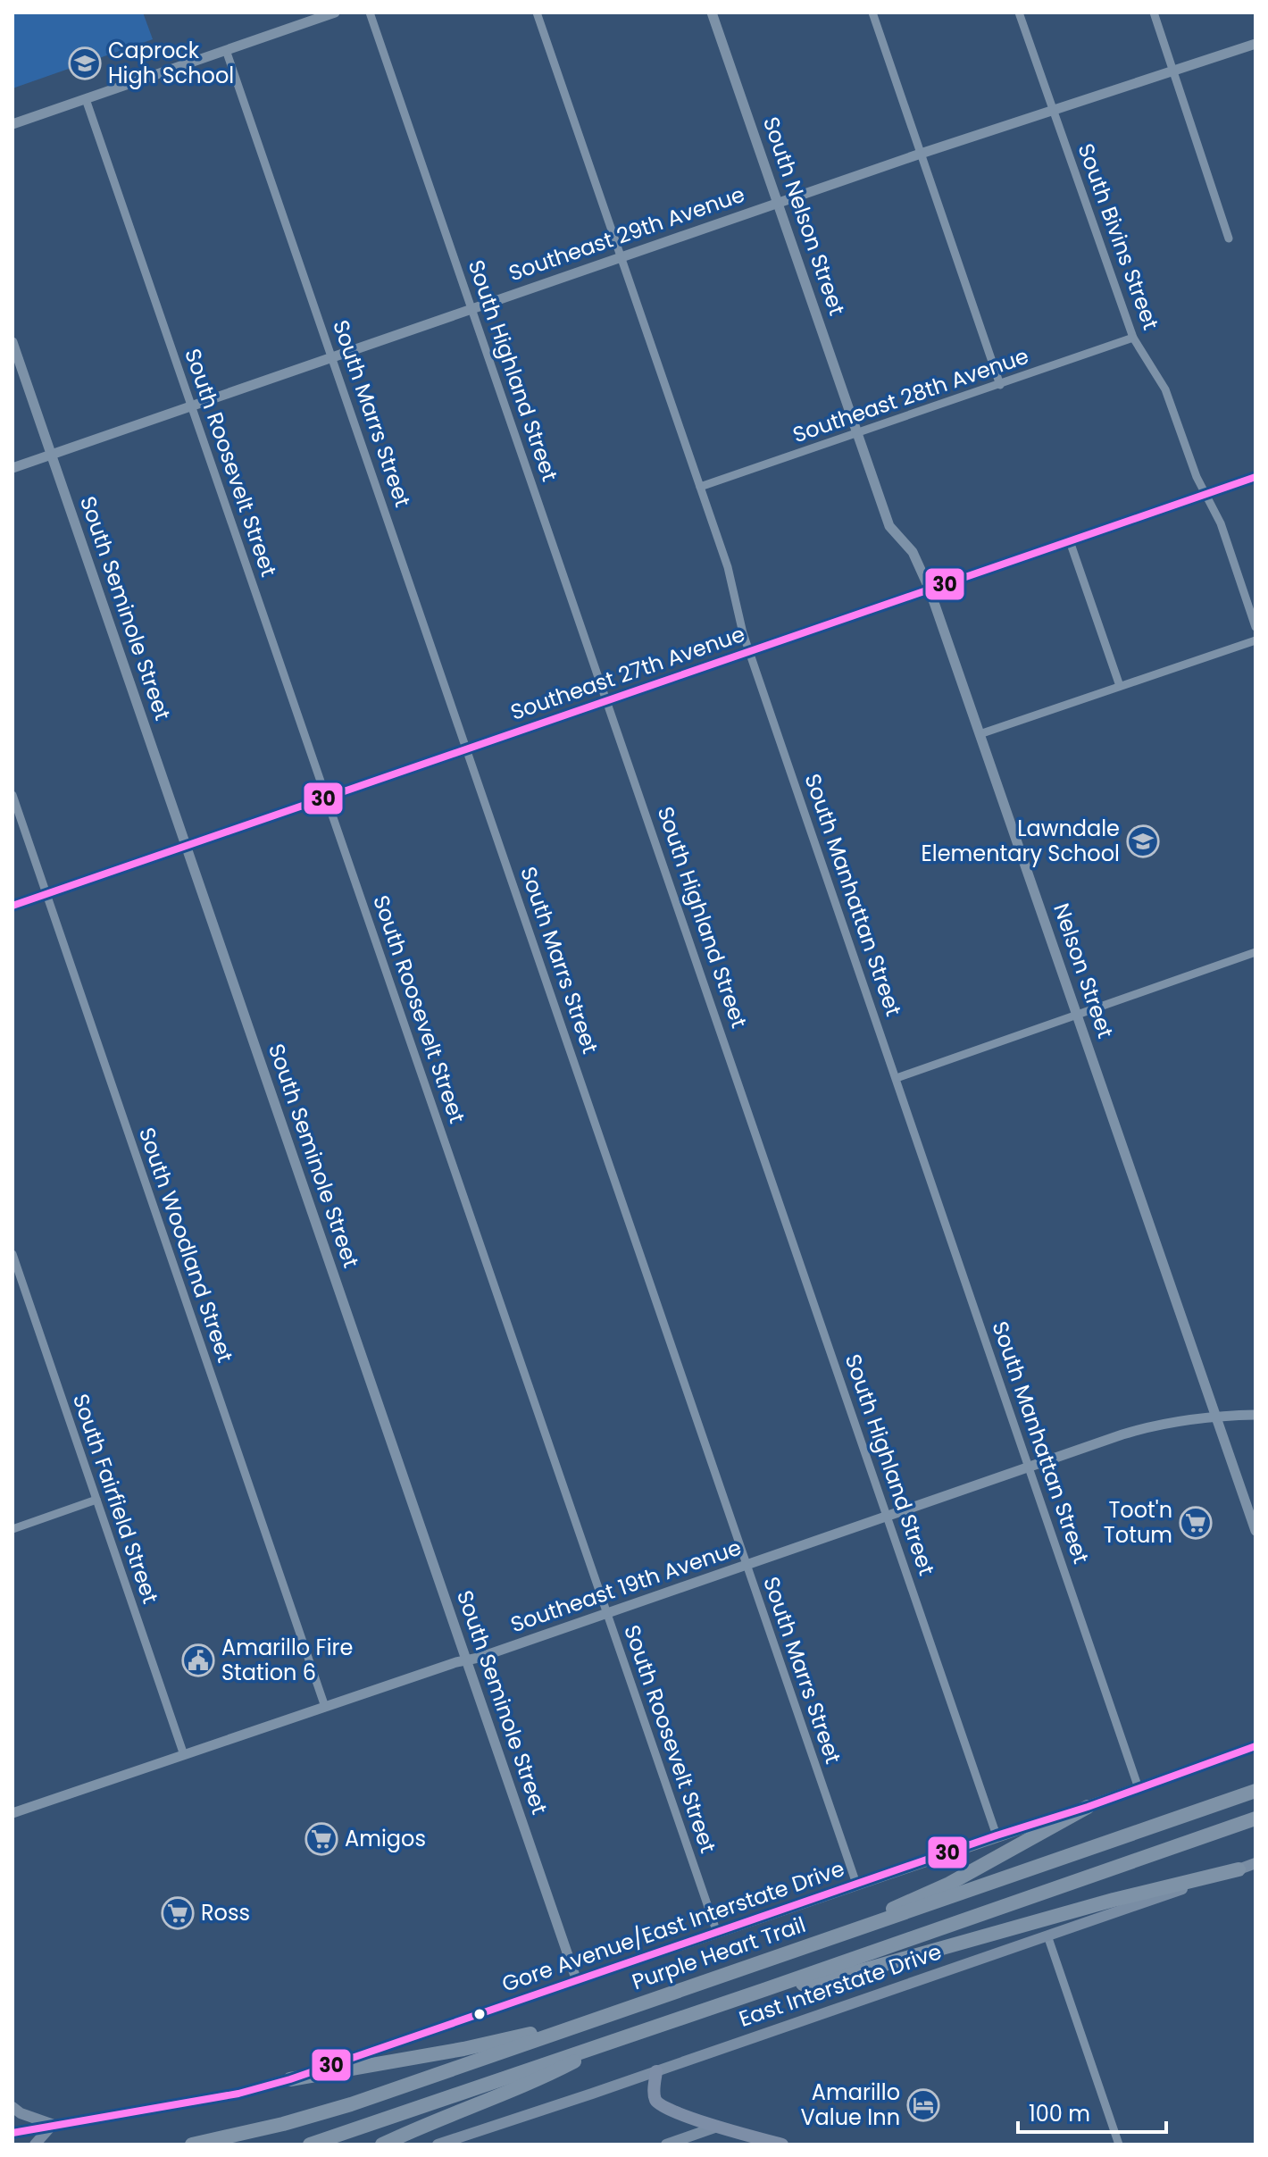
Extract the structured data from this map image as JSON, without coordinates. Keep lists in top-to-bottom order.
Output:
{
  "streets": {
    "highway": ["Purple Heart Trail"],
    "main road": ["Southeast 27th Avenue", "Gore Avenue/East Interstate Drive", "East Interstate Drive"],
    "street": [
      "South Nelson Street",
      "Southeast 29th Avenue",
      "South Bivins Street",
      "South Highland Street",
      "Southeast 28th Avenue",
      "South Marrs Street",
      "South Roosevelt Street",
      "South Seminole Street",
      "South Manhattan Street",
      "Nelson Street",
      "South Woodland Street",
      "South Fairfield Street",
      "Southeast 19th Avenue"
    ]
  },
  "crossings": [
    ["South Nelson Street", "Southeast 29th Avenue"],
    ["South Nelson Street", "Southeast 28th Avenue"],
    ["South Nelson Street", "Nelson Street"],
    ["Southeast 29th Avenue", "South Bivins Street"],
    ["Southeast 29th Avenue", "South Highland Street"],
    ["Southeast 29th Avenue", "South Marrs Street"],
    ["Southeast 29th Avenue", "South Roosevelt Street"],
    ["Southeast 29th Avenue", "South Seminole Street"],
    ["Southeast 29th Avenue", "South Manhattan Street"],
    ["South Bivins Street", "Southeast 28th Avenue"],
    ["South Bivins Street", "Southeast 27th Avenue"],
    ["South Highland Street", "Southeast 27th Avenue"],
    ["South Highland Street", "Southeast 19th Avenue"],
    ["South Highland Street", "Gore Avenue/East Interstate Drive"],
    ["Southeast 28th Avenue", "South Manhattan Street"],
    ["Southeast 28th Avenue", "Nelson Street"],
    ["South Marrs Street", "Southeast 27th Avenue"],
    ["South Marrs Street", "Southeast 19th Avenue"],
    ["South Marrs Street", "Gore Avenue/East Interstate Drive"],
    ["South Roosevelt Street", "Southeast 27th Avenue"],
    ["South Roosevelt Street", "Southeast 19th Avenue"],
    ["South Roosevelt Street", "Gore Avenue/East Interstate Drive"],
    ["South Seminole Street", "Southeast 27th Avenue"],
    ["South Seminole Street", "Southeast 19th Avenue"],
    ["South Seminole Street", "Gore Avenue/East Interstate Drive"],
    ["Southeast 27th Avenue", "South Manhattan Street"],
    ["Southeast 27th Avenue", "Nelson Street"],
    ["Southeast 27th Avenue", "South Woodland Street"],
    ["South Manhattan Street", "Southeast 19th Avenue"],
    ["South Manhattan Street", "Gore Avenue/East Interstate Drive"],
    ["Nelson Street", "Southeast 19th Avenue"],
    ["South Woodland Street", "Southeast 19th Avenue"],
    ["South Fairfield Street", "Southeast 19th Avenue"]
  ],
  "places": {
    "school or university": ["Caprock High School", "Lawndale Elementary School"],
    "supermarket": ["Toot'n Totum", "Amigos", "Ross"],
    "public building": ["Amarillo Fire Station 6"],
    "hotel": ["Amarillo Value Inn"]
  },
  "lines": ["transit line 30"],
  "scale_bar": "100 m"
}
